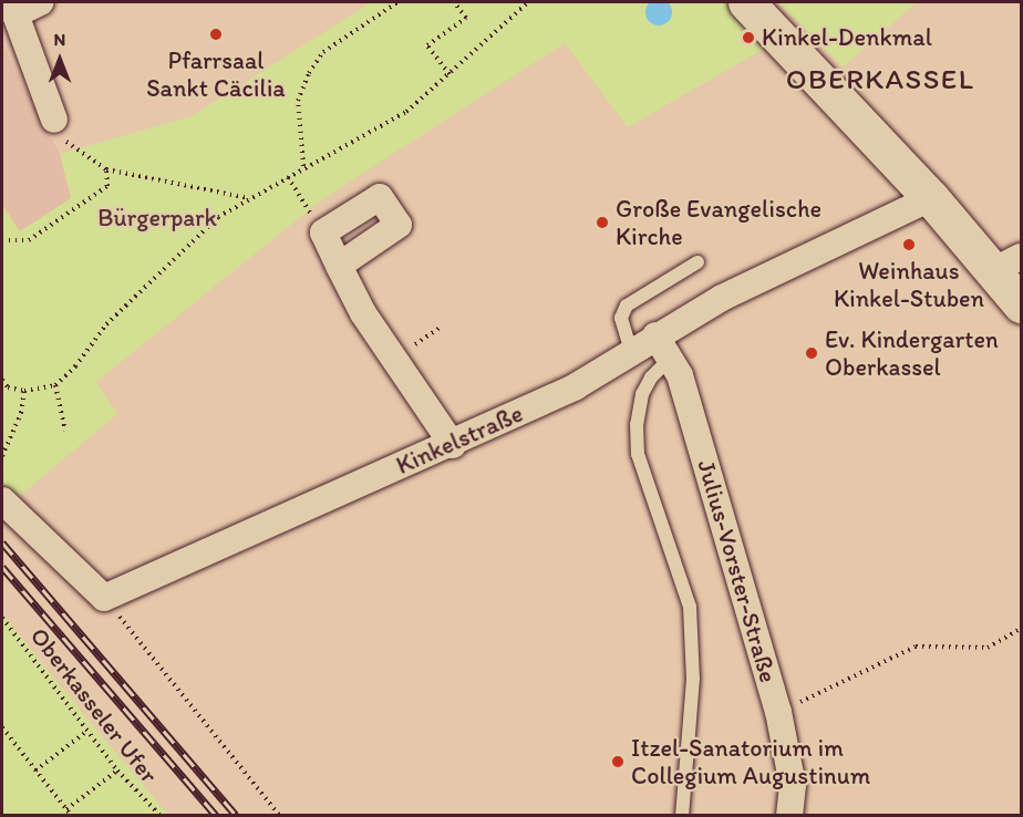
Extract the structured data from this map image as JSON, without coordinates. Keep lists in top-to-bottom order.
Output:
{
  "streets": {
    "street": ["Kinkelstraße", "Julius-Vorster-Straße"],
    "path": ["Oberkasseler Ufer"]
  },
  "crossings": [
    ["Kinkelstraße", "Julius-Vorster-Straße"]
  ],
  "districts": ["OBERKASSEL"],
  "parks": ["Bürgerpark"],
  "places": [
    "Pfarrsaal Sankt Cäcilia",
    "Kinkel-Denkmal",
    "Große Evangelische Kirche",
    "Weinhaus Kinkel-Stuben",
    "Ev. Kindergarten Oberkassel",
    "Itzel-Sanatorium im Collegium Augustinum"
  ],
  "north": "top"
}
